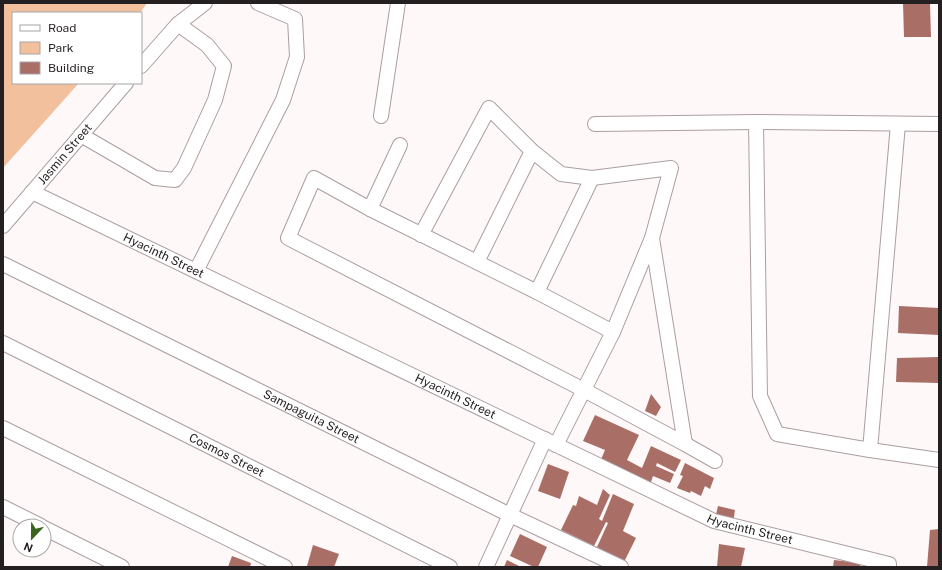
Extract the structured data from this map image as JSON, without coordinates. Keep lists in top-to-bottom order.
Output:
{
  "streets": {
    "street": [
      "Jasmin Street",
      "Hyacinth Street",
      "Sampaguita Street",
      "Cosmos Street"
    ]
  },
  "crossings": [
    ["Jasmin Street", "Hyacinth Street"]
  ],
  "legend": ["Road", "Park", "Building"],
  "north": "bottom"
}
